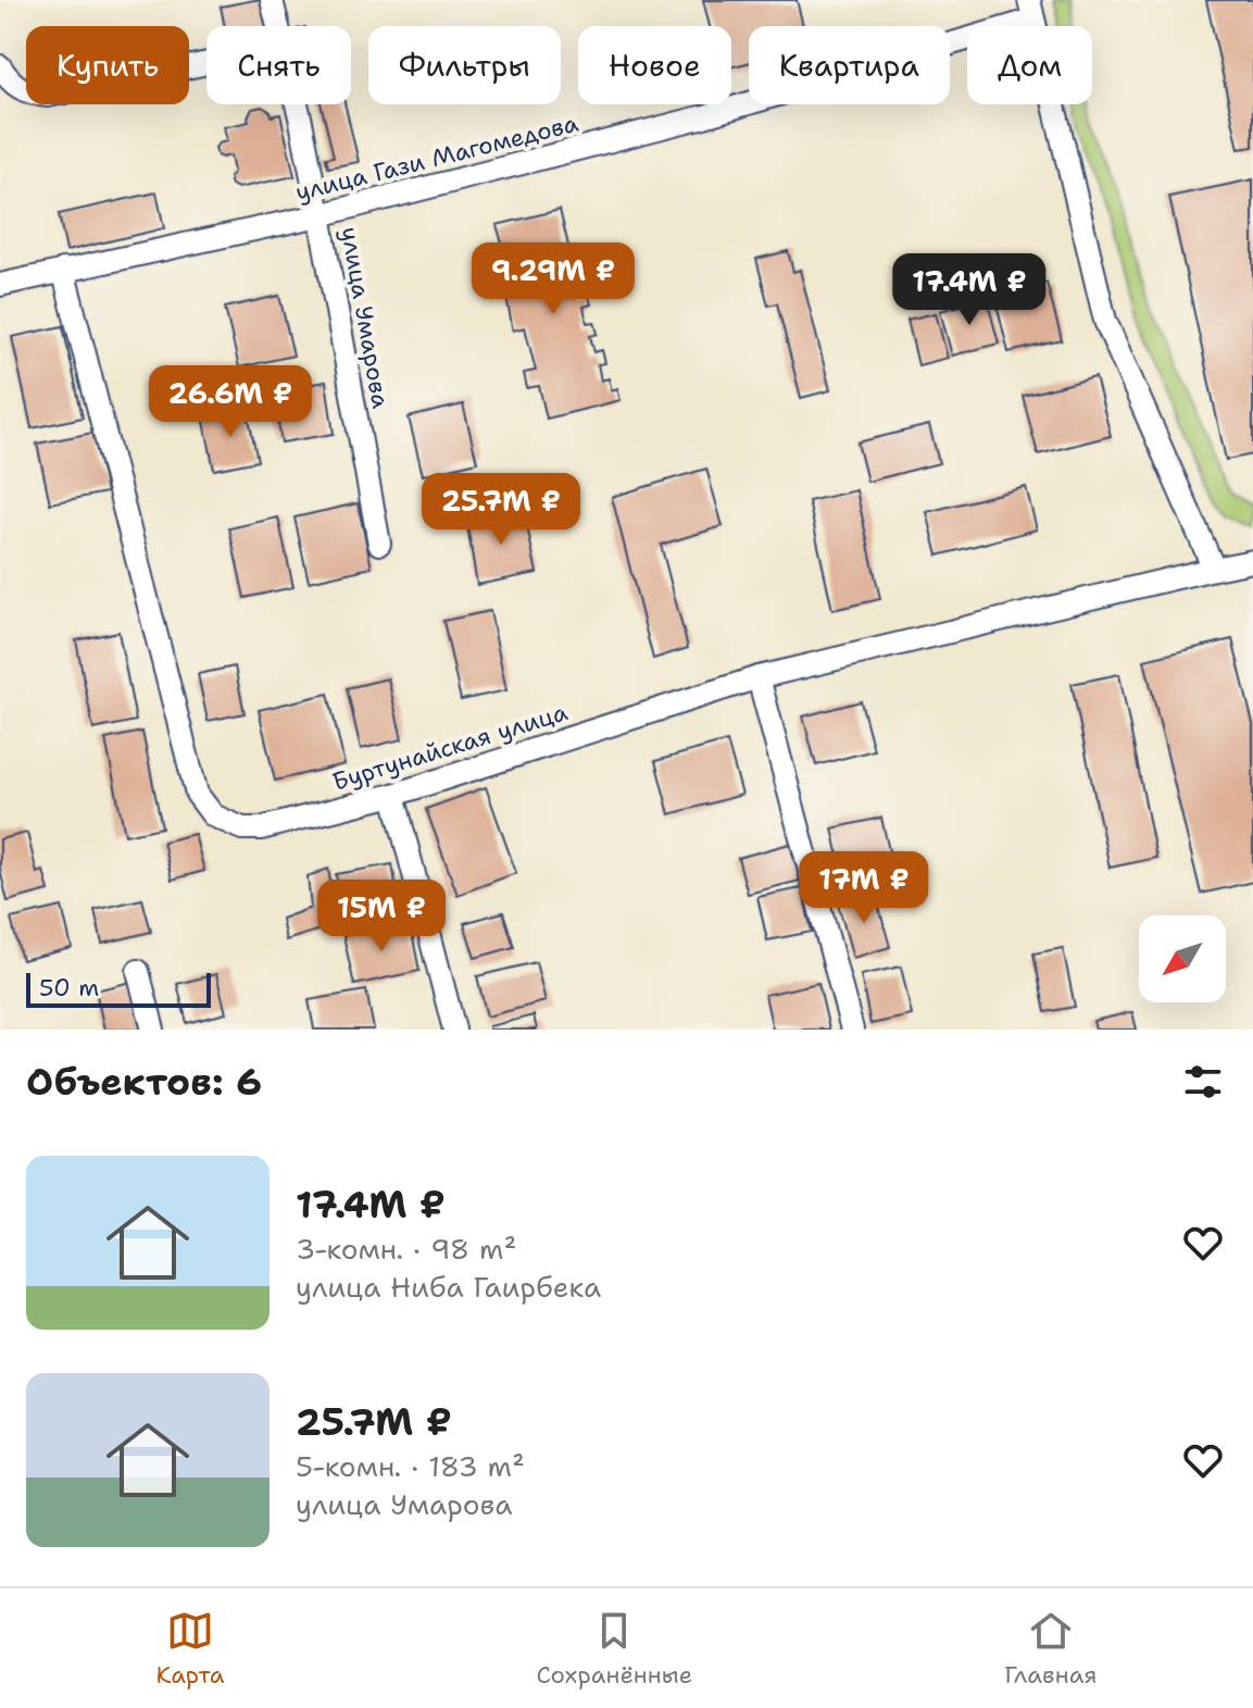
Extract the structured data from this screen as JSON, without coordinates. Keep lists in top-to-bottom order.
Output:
{
  "streets": {
    "street": ["улица Гази Магомедова", "улица Умарова", "Буртунайская улица"]
  },
  "crossings": [
    ["улица Гази Магомедова", "улица Умарова"],
    ["улица Гази Магомедова", "Буртунайская улица"]
  ],
  "scale_bar": "50 m",
  "north": "bottom left",
  "page": {
    "chip": [
      "Купить",
      "Снять",
      "Фильтры",
      "Новое",
      "Квартира",
      "Дом"
    ],
    "price": [
      "9.29M ₽",
      "17.4M ₽",
      "26.6M ₽",
      "25.7M ₽",
      "17M ₽",
      "15M ₽"
    ],
    "scale": "50 m",
    "heading": "Объектов: 6",
    "list": [
      {
        "name": "17.4M ₽",
        "note": "3-комн. · 98 m² · улица Ниба Гаирбека"
      },
      {
        "name": "25.7M ₽",
        "note": "5-комн. · 183 m² · улица Умарова"
      }
    ],
    "tabs": ["Карта", "Сохранённые", "Главная"]
  }
}
